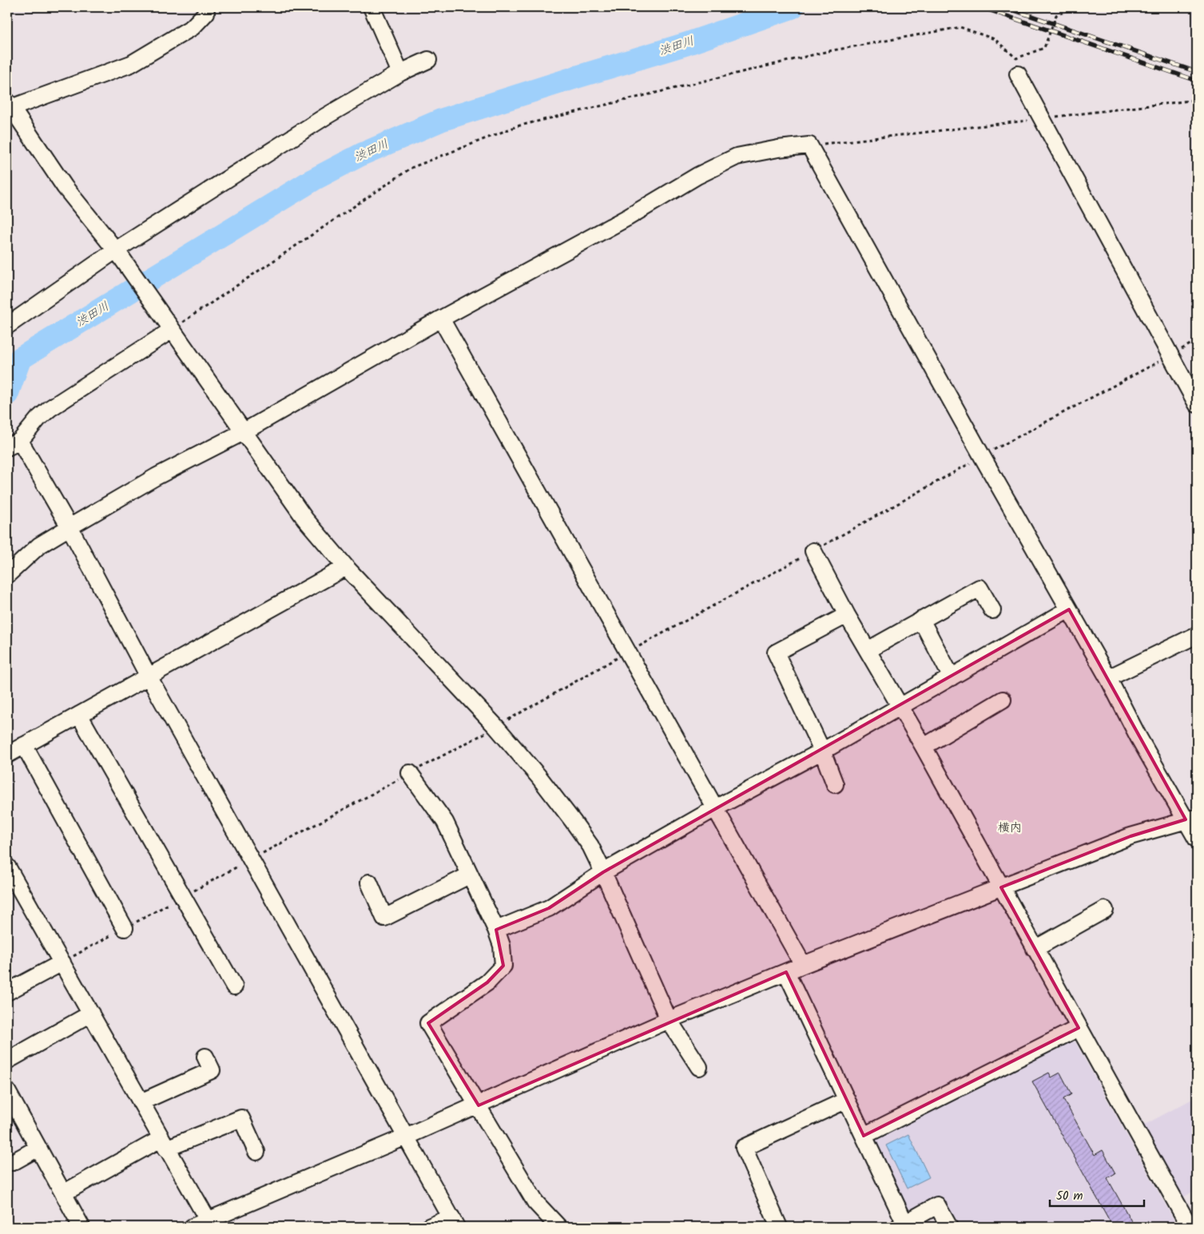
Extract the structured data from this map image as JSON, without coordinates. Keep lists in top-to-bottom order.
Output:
{
  "districts": ["横内"],
  "water": ["渋田川"],
  "scale_bar": "50 m"
}
